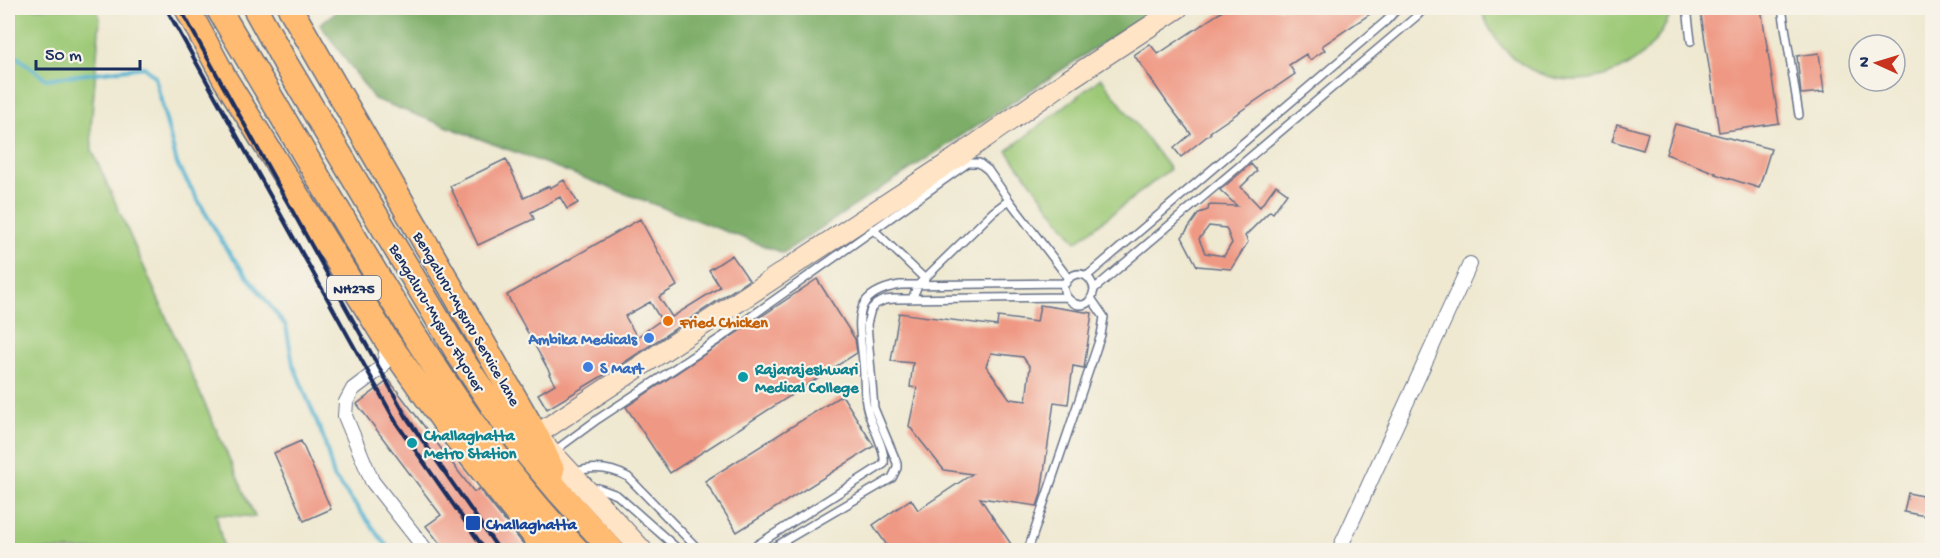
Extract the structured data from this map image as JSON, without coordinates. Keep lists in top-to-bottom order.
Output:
{
  "streets": {
    "highway": ["NH275", "Bengaluru-Mysuru Flyover", "Bengaluru-Mysuru Service lane"]
  },
  "places": {
    "other": [
      "Fried Chicken",
      "Ambika Medicals",
      "S Mart",
      "Rajarajeshwari Medical College",
      "Challaghatta Metro Station"
    ],
    "transit": ["Challaghatta"]
  },
  "scale_bar": "50 m",
  "north": "left"
}
